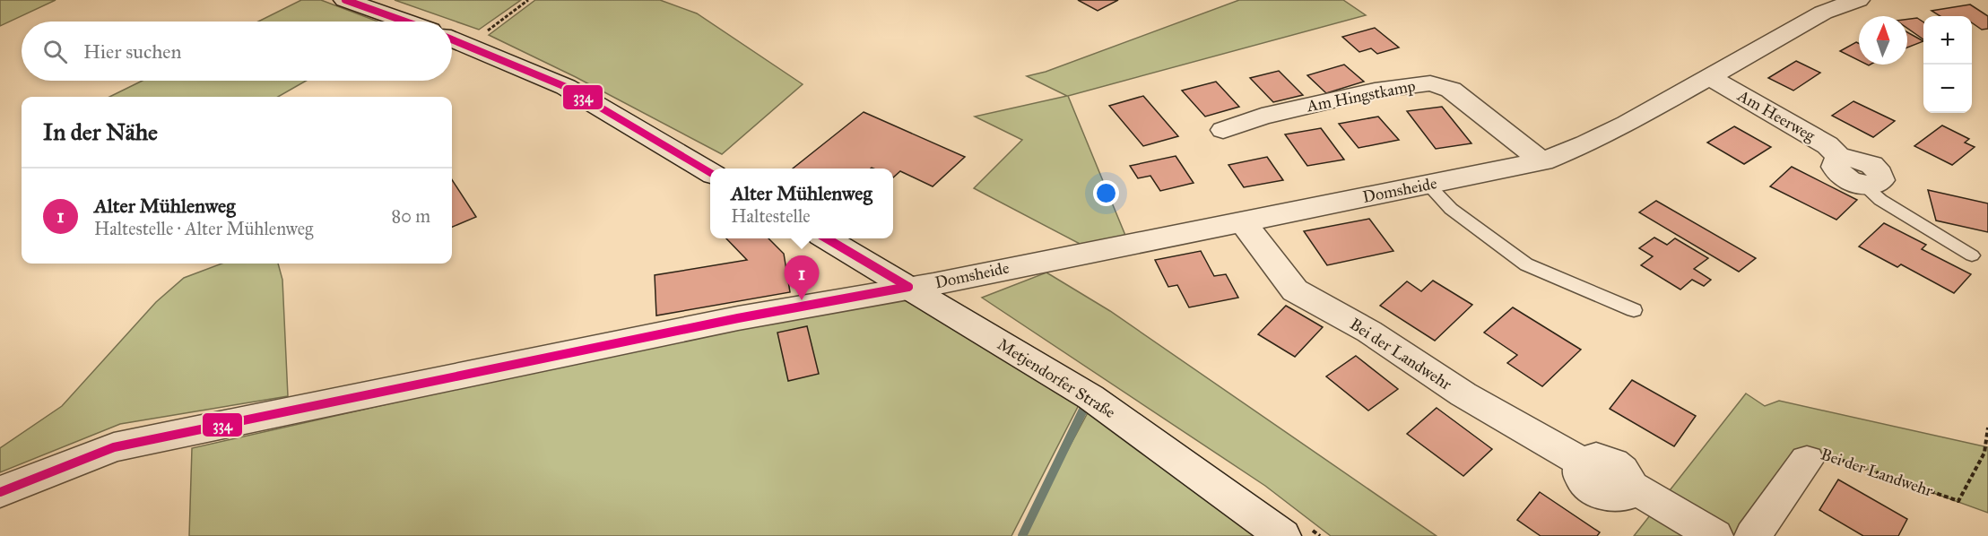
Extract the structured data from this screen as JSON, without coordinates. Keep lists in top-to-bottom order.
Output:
{
  "streets": {
    "street": [
      "Am Hingstkamp",
      "Am Heerweg",
      "Domsheide",
      "Bei der Landwehr",
      "Metjendorfer Straße"
    ]
  },
  "crossings": [
    ["Am Hingstkamp", "Domsheide"],
    ["Am Heerweg", "Domsheide"],
    ["Domsheide", "Bei der Landwehr"],
    ["Domsheide", "Metjendorfer Straße"]
  ],
  "lines": ["transit line 334"],
  "north": "top",
  "page": {
    "map_buttons": ["+", "−"],
    "search": "Hier suchen",
    "heading": "In der Nähe",
    "list": [
      {
        "mark": "1",
        "name": "Alter Mühlenweg",
        "note": "Haltestelle · Alter Mühlenweg",
        "value": "80 m"
      }
    ],
    "popup": ["Alter Mühlenweg", "Haltestelle"],
    "pins": "1"
  }
}
